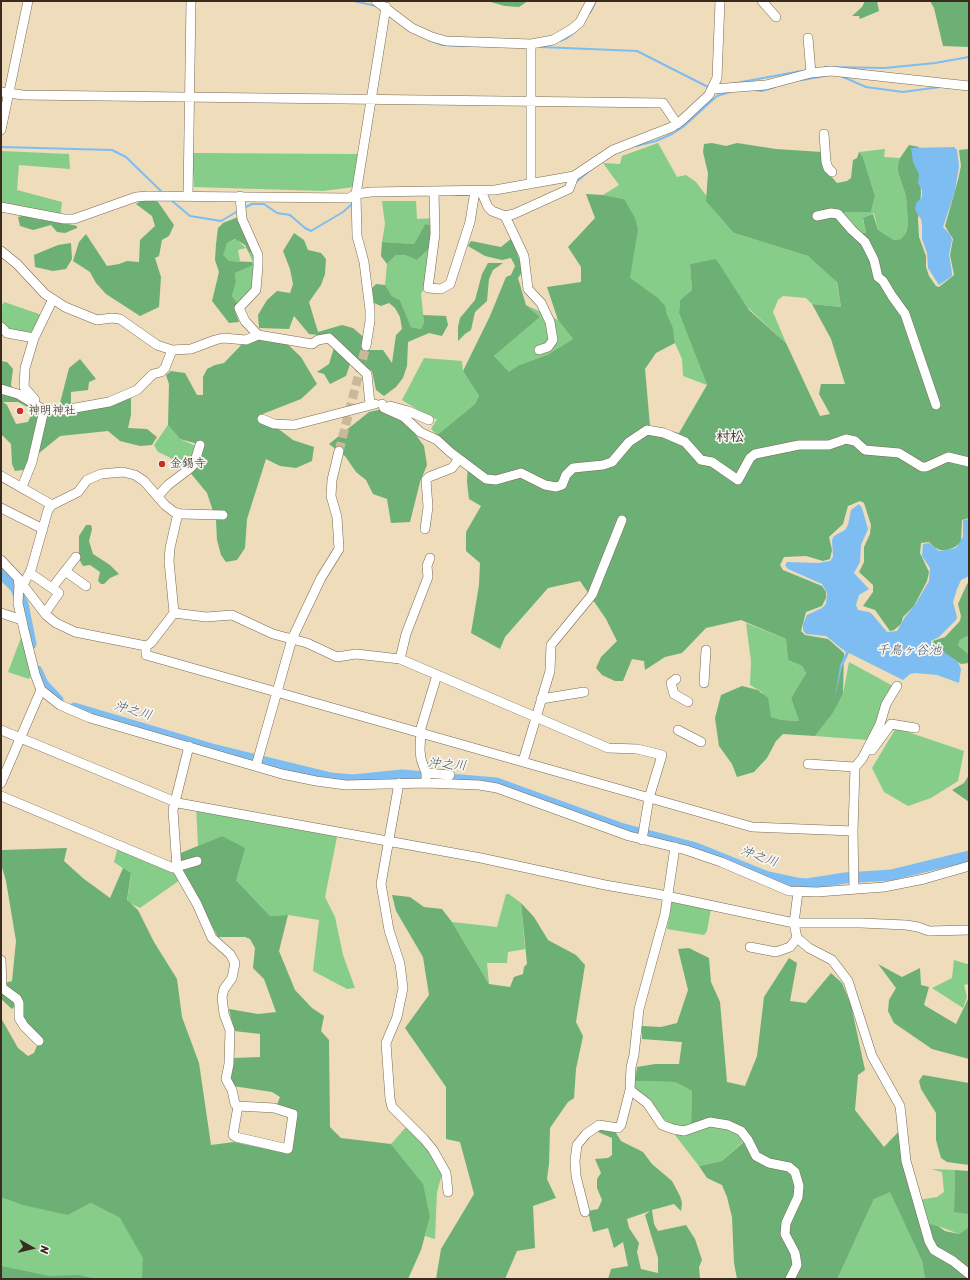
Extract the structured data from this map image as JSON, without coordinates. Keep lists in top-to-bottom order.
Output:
{
  "districts": ["村松"],
  "water": ["千鳥ヶ谷池", "沖之川"],
  "places": ["神明神社", "金錫寺"],
  "north": "right"
}
